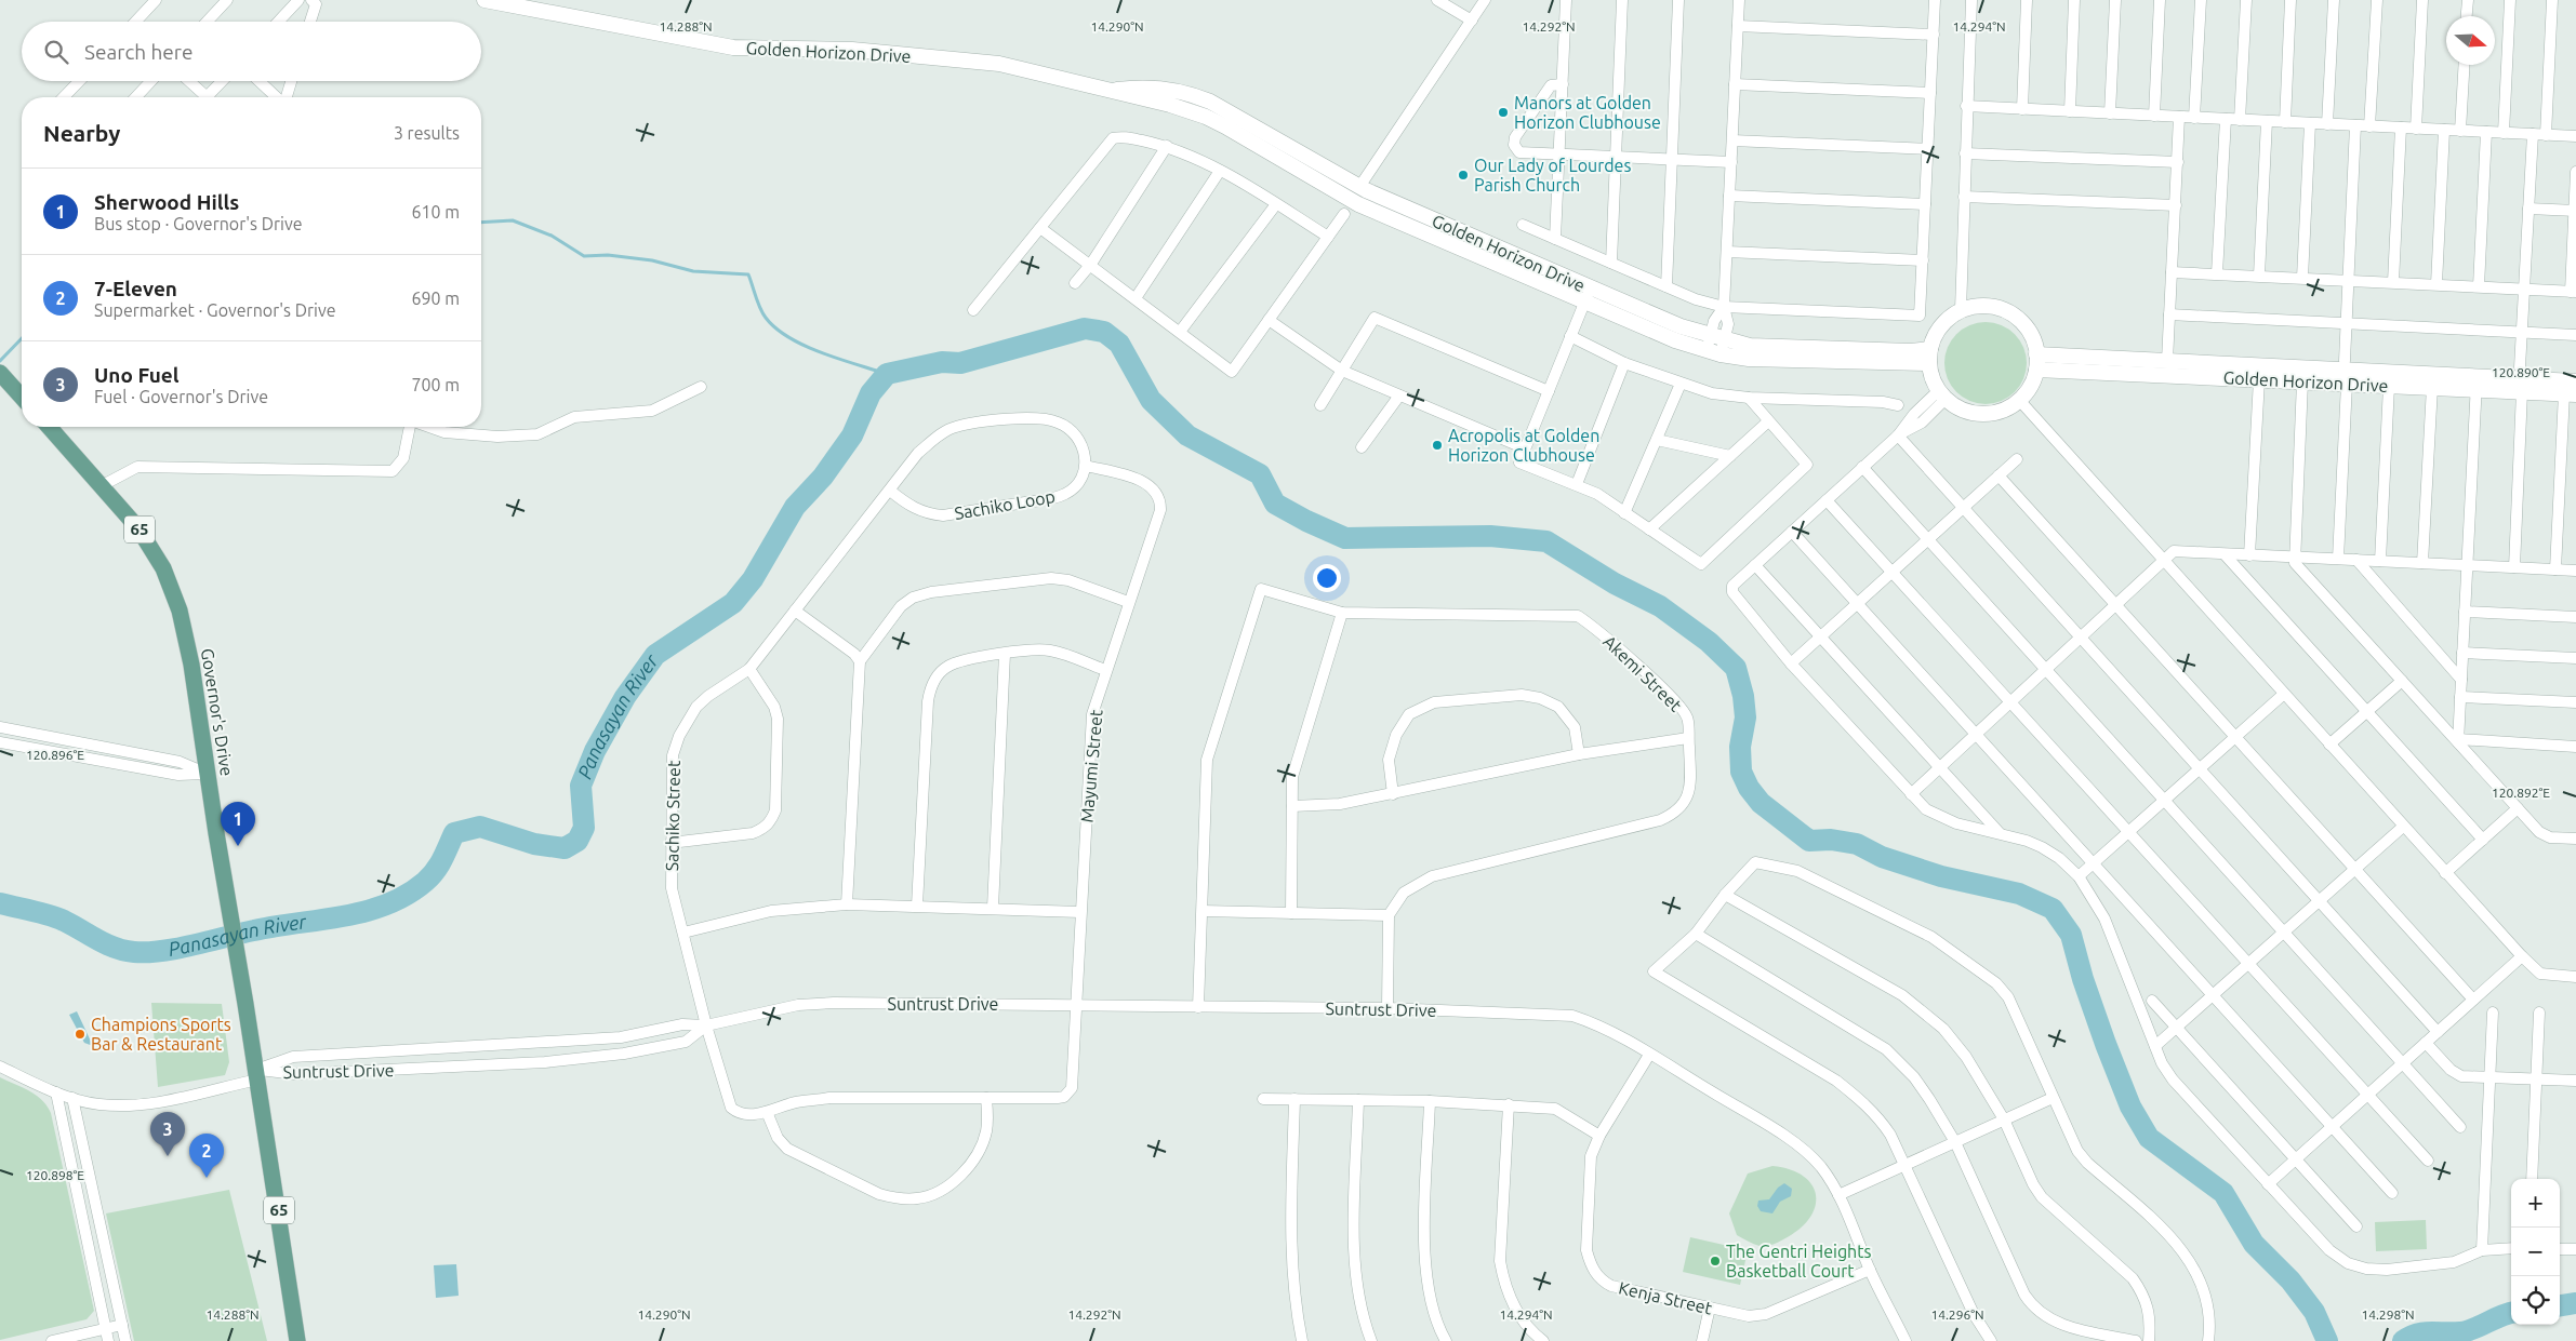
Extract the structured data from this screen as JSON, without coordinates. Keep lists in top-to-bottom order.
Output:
{
  "streets": {
    "main road": ["65", "Governor's Drive"],
    "street": [
      "Golden Horizon Drive",
      "Sachiko Loop",
      "Akemi Street",
      "Mayumi Street",
      "Sachiko Street",
      "Suntrust Drive",
      "Kenja Street"
    ]
  },
  "crossings": [
    ["Sachiko Loop", "Mayumi Street"],
    ["Sachiko Loop", "Sachiko Street"],
    ["Governor's Drive", "Suntrust Drive"],
    ["Mayumi Street", "Suntrust Drive"],
    ["Sachiko Street", "Suntrust Drive"],
    ["Suntrust Drive", "Kenja Street"]
  ],
  "water": ["Panasayan River"],
  "places": [
    "Manors at Golden Horizon Clubhouse",
    "Our Lady of Lourdes Parish Church",
    "Acropolis at Golden Horizon Clubhouse",
    "Champions Sports Bar & Restaurant",
    "The Gentri Heights Basketball Court"
  ],
  "north": "right",
  "page": {
    "search": "Search here",
    "heading": ["Nearby", "3 results"],
    "list": [
      {
        "mark": "1",
        "name": "Sherwood Hills",
        "note": "Bus stop · Governor's Drive",
        "value": "610 m"
      },
      {
        "mark": "2",
        "name": "7-Eleven",
        "note": "Supermarket · Governor's Drive",
        "value": "690 m"
      },
      {
        "mark": "3",
        "name": "Uno Fuel",
        "note": "Fuel · Governor's Drive",
        "value": "700 m"
      }
    ],
    "pins": ["1", "3", "2"],
    "map_buttons": ["+", "−"]
  },
  "coordinates": [
    "14.288°N",
    "14.290°N",
    "14.292°N",
    "14.294°N",
    "120.890°E",
    "120.896°E",
    "120.892°E",
    "120.898°E",
    "14.296°N",
    "14.298°N"
  ]
}
